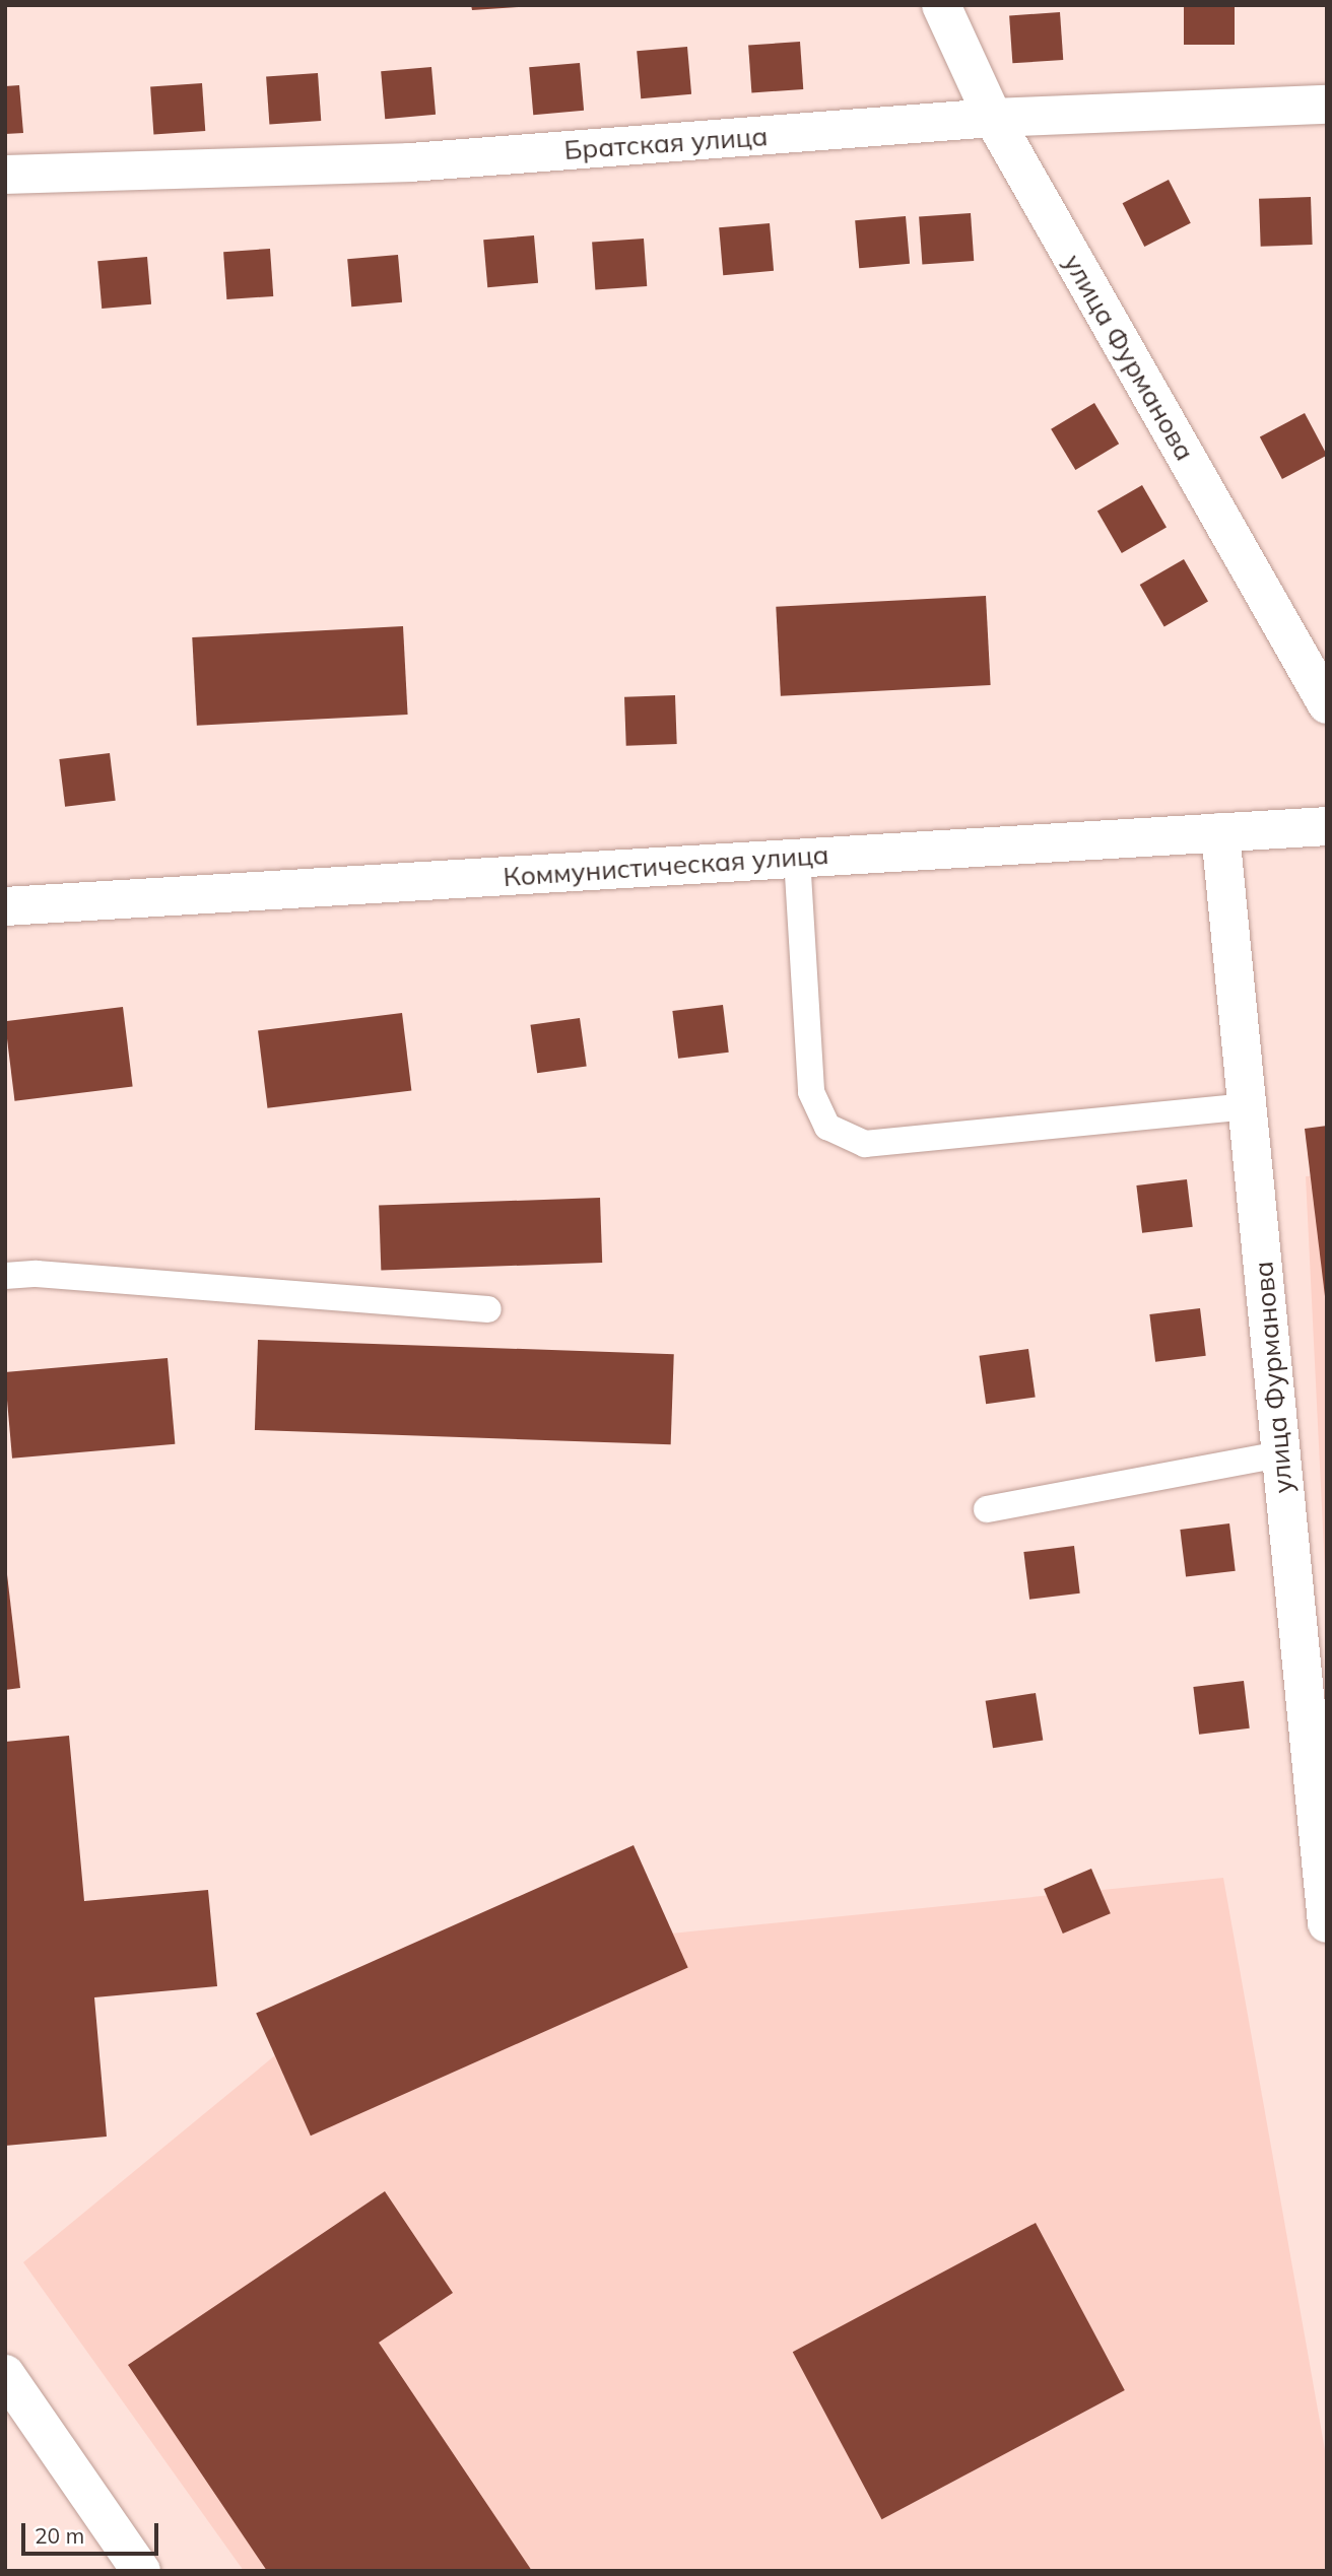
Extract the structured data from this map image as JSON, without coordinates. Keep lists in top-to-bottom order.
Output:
{
  "streets": {
    "street": ["Братская улица", "улица Фурманова", "Коммунистическая улица"]
  },
  "crossings": [
    ["Братская улица", "улица Фурманова"],
    ["улица Фурманова", "Коммунистическая улица"]
  ],
  "scale_bar": "20 m"
}
